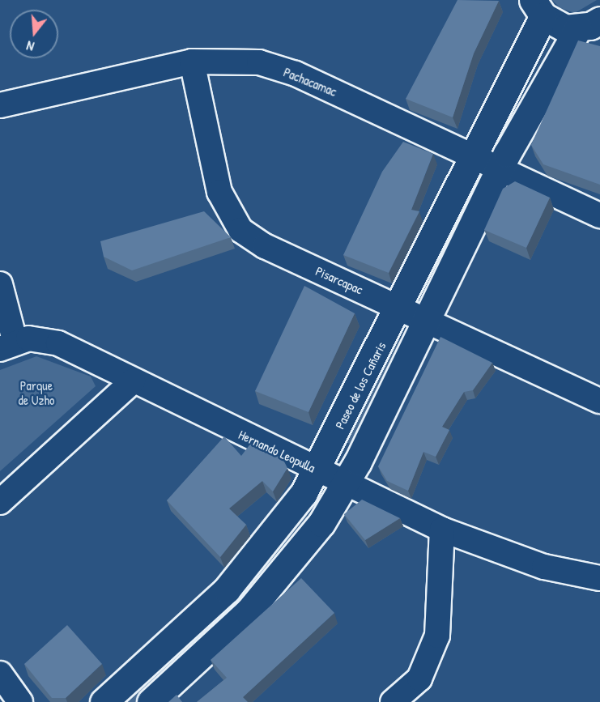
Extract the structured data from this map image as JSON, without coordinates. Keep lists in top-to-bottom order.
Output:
{
  "streets": {
    "main road": ["Paseo de los Cañaris"],
    "street": ["Pachacamac", "Pisarcapac", "Hernando Leopulla"]
  },
  "crossings": [
    ["Pachacamac", "Pisarcapac"],
    ["Pachacamac", "Paseo de los Cañaris"],
    ["Pisarcapac", "Paseo de los Cañaris"],
    ["Paseo de los Cañaris", "Hernando Leopulla"]
  ],
  "parks": ["Parque de Uzho"],
  "north": "bottom"
}
